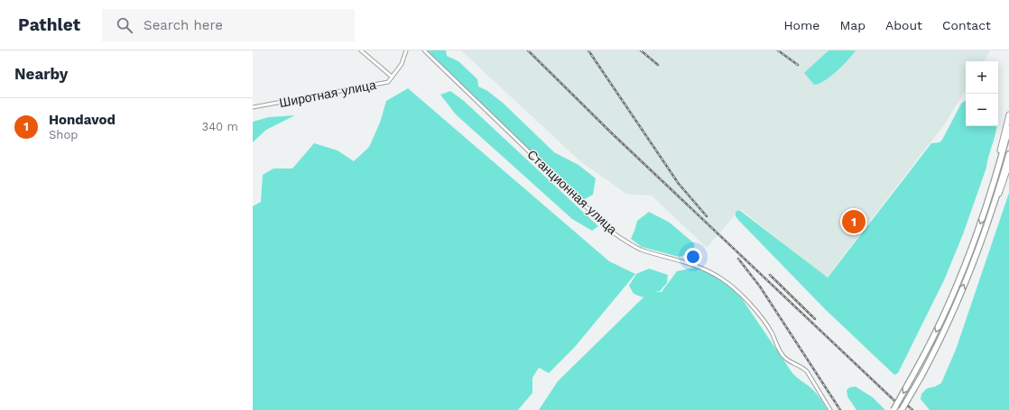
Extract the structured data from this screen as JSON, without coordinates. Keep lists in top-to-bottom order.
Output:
{
  "streets": {
    "street": ["Широтная улица", "Станционная улица"]
  },
  "page": {
    "header": "Pathlet",
    "search": "Search here",
    "nav": [
      "Home",
      "Map",
      "About",
      "Contact"
    ],
    "heading": "Nearby",
    "map_buttons": ["+", "−"],
    "list": [
      {
        "mark": "1",
        "name": "Hondavod",
        "note": "Shop",
        "value": "340 m"
      }
    ],
    "pins": "1"
  }
}
